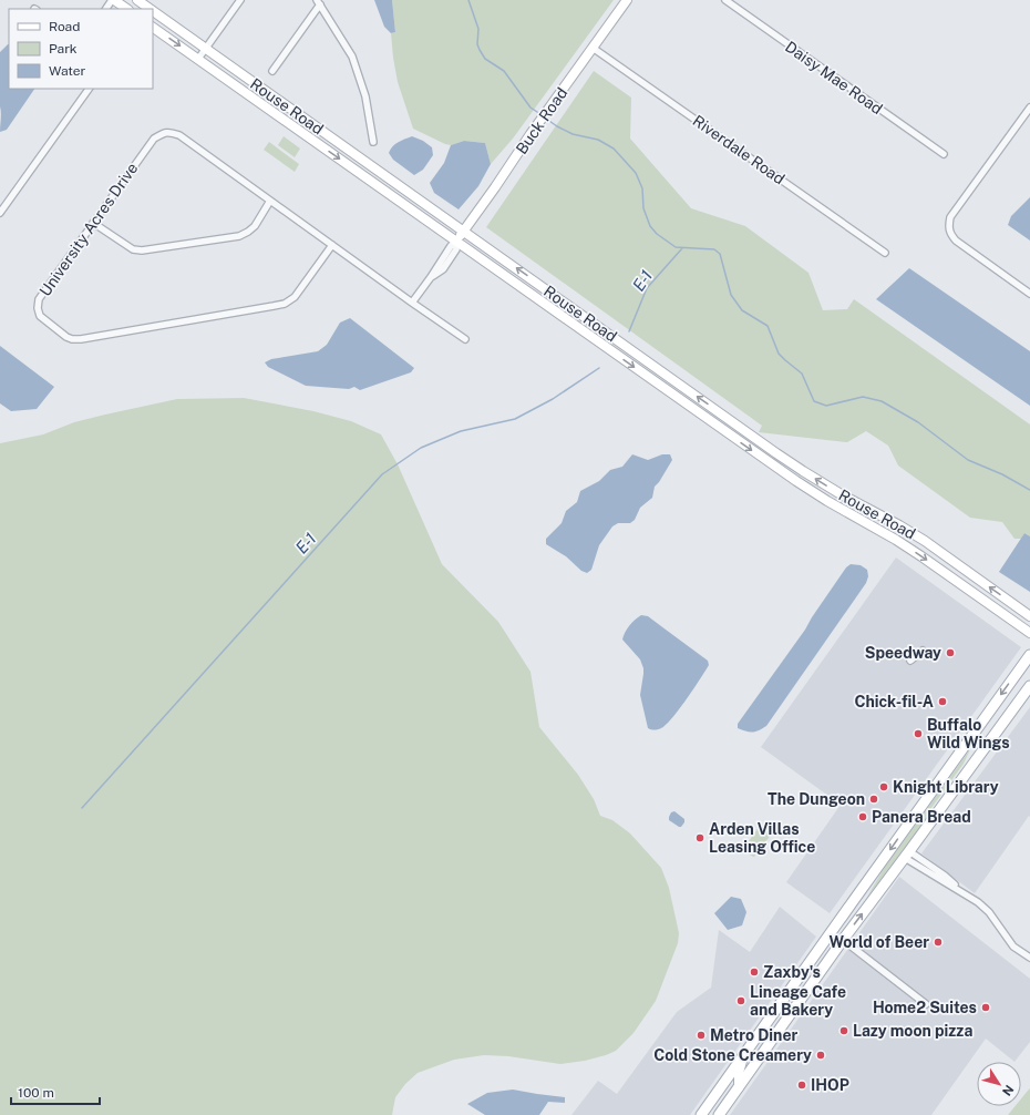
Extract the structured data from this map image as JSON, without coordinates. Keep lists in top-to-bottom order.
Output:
{
  "streets": {
    "street": [
      "Daisy Mae Road",
      "Rouse Road",
      "Buck Road",
      "Riverdale Road",
      "University Acres Drive"
    ]
  },
  "crossings": [
    ["Rouse Road", "Buck Road"],
    ["Buck Road", "Riverdale Road"],
    ["Buck Road", "University Acres Drive"]
  ],
  "water": ["E-1"],
  "places": [
    "Speedway",
    "Chick-fil-A",
    "Buffalo Wild Wings",
    "Knight Library",
    "The Dungeon",
    "Panera Bread",
    "Arden Villas Leasing Office",
    "World of Beer",
    "Zaxby's",
    "Lineage Cafe and Bakery",
    "Home2 Suites",
    "Lazy moon pizza",
    "Metro Diner",
    "Cold Stone Creamery",
    "IHOP"
  ],
  "legend": ["Road", "Park", "Water"],
  "scale_bar": "100 m",
  "north": "bottom right"
}
